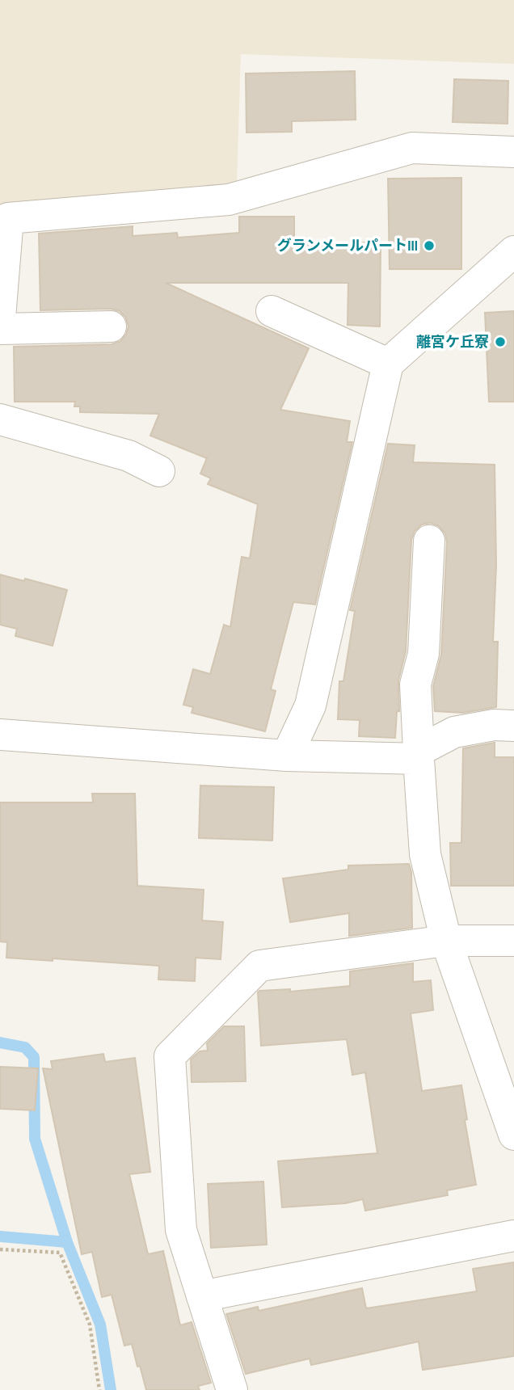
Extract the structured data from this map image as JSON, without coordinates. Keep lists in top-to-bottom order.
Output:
{
  "places": ["グランメールパートIII", "離宮ケ丘寮"]
}
